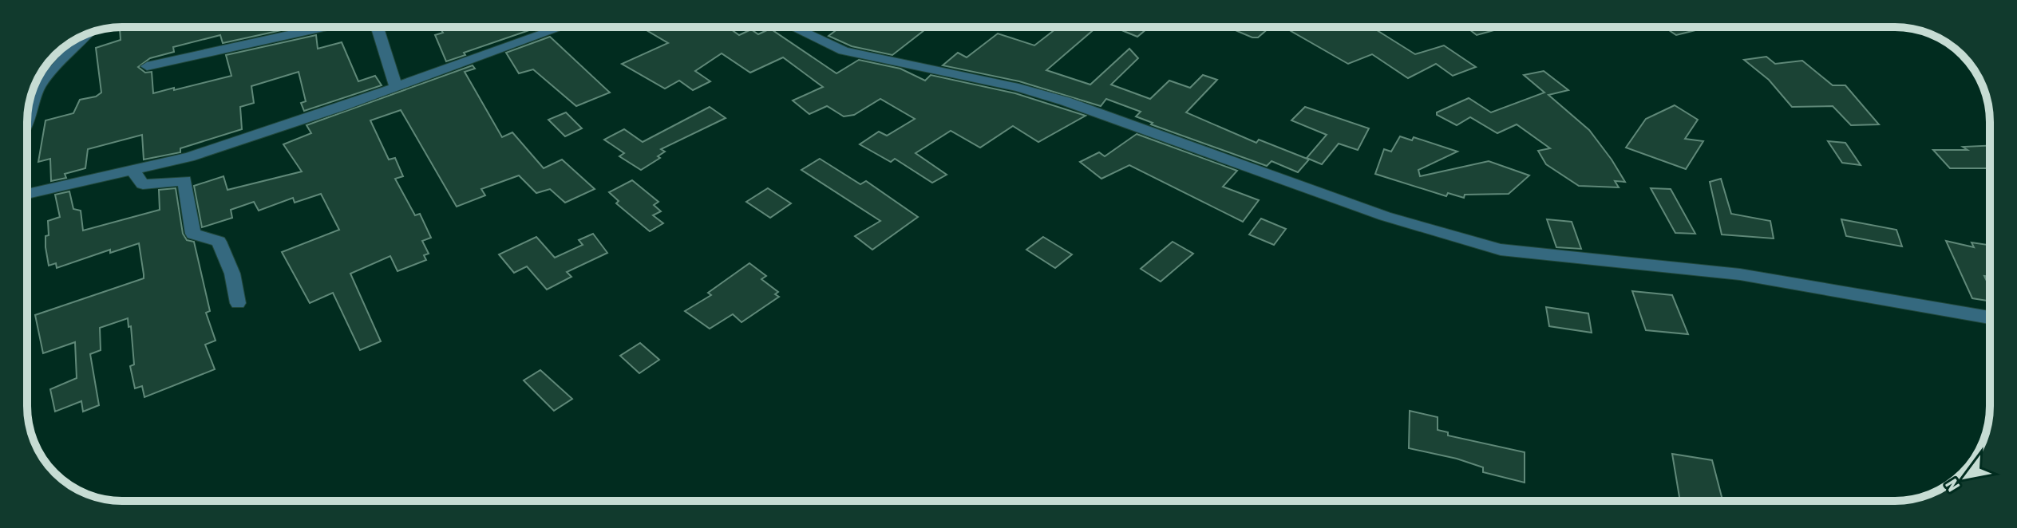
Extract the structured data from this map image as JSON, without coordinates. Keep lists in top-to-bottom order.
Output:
{
  "north": "bottom left"
}
